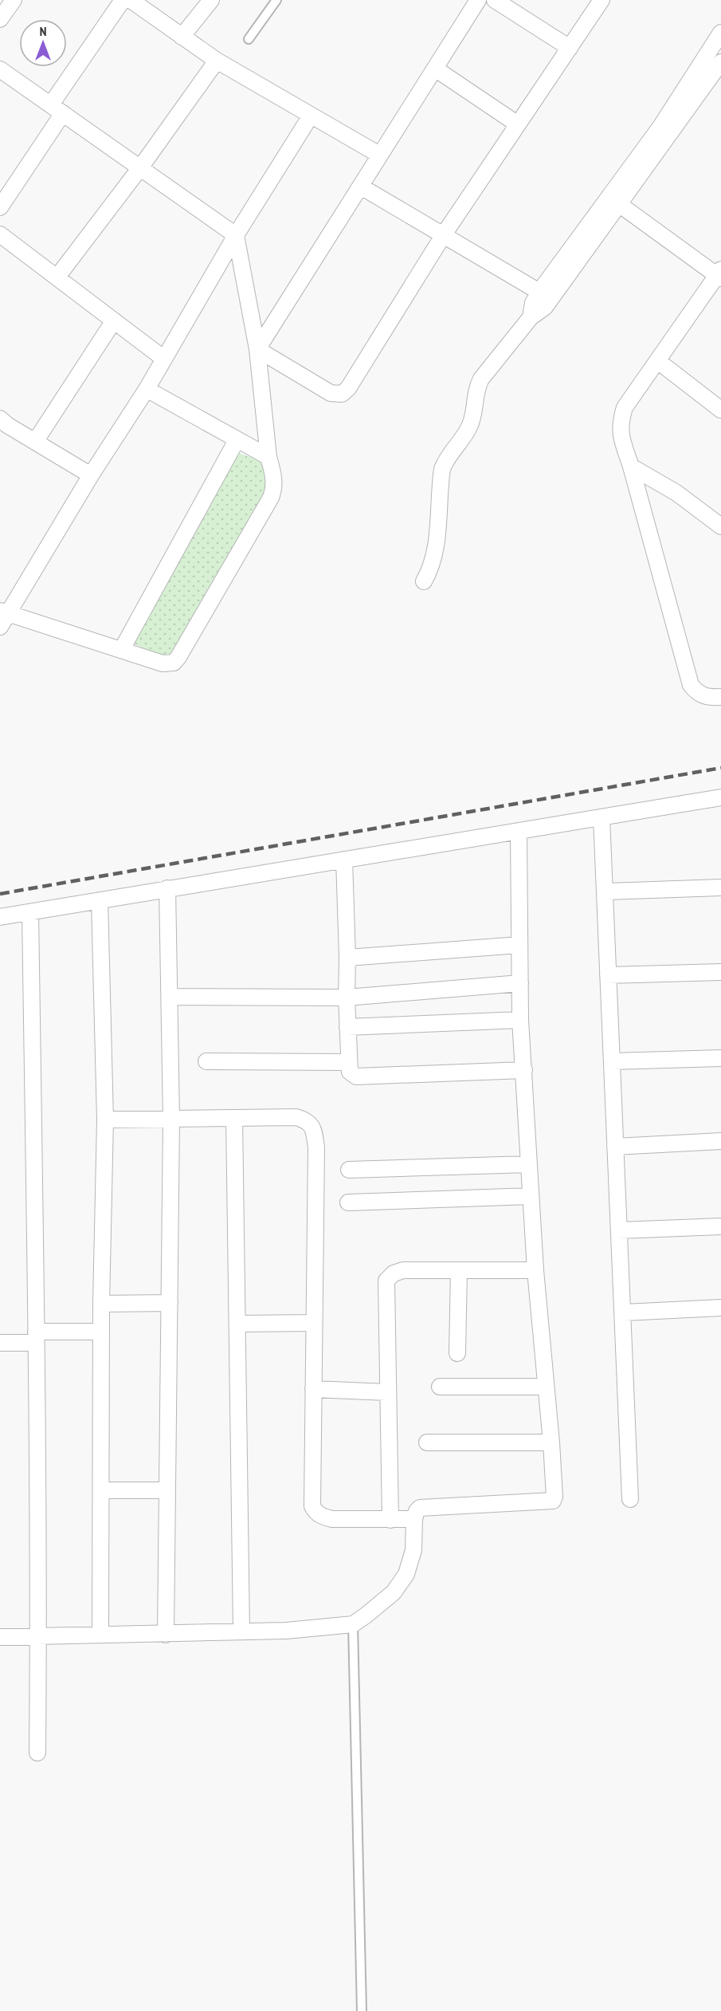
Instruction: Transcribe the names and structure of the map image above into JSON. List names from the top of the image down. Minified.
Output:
{"north":"top"}
